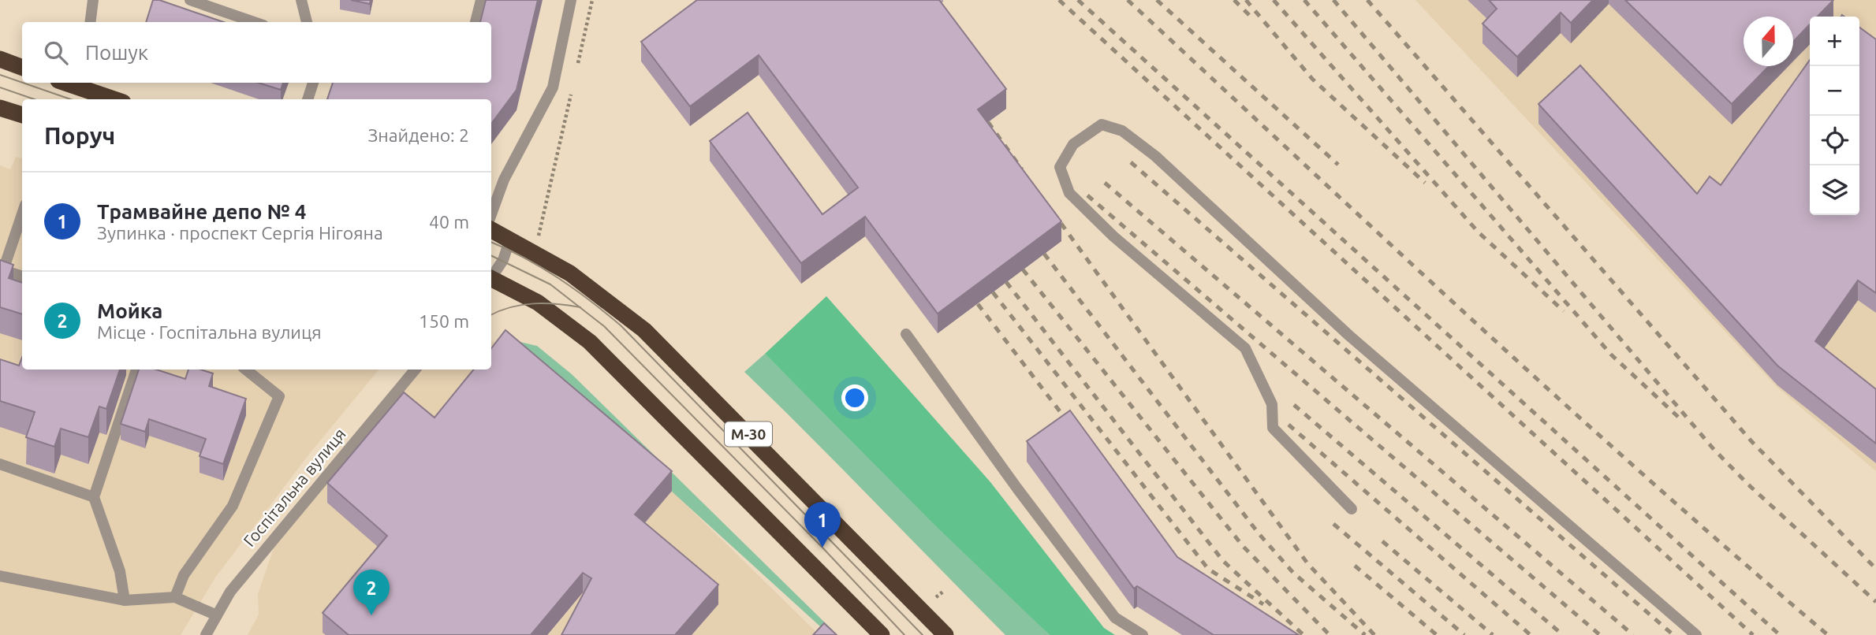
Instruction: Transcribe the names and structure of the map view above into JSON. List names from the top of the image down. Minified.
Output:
{"streets":{"highway":["М-30"],"street":["Госпітальна вулиця"]},"north":"top","page":{"map_buttons":["+","−"],"search":"Пошук","heading":["Поруч","Знайдено: 2"],"list":[{"mark":"1","name":"Трамвайне депо № 4","note":"Зупинка · проспект Сергія Нігояна","value":"40 m"},{"mark":"2","name":"Мойка","note":"Місце · Госпітальна вулиця","value":"150 m"}],"pins":["1","2"]}}
